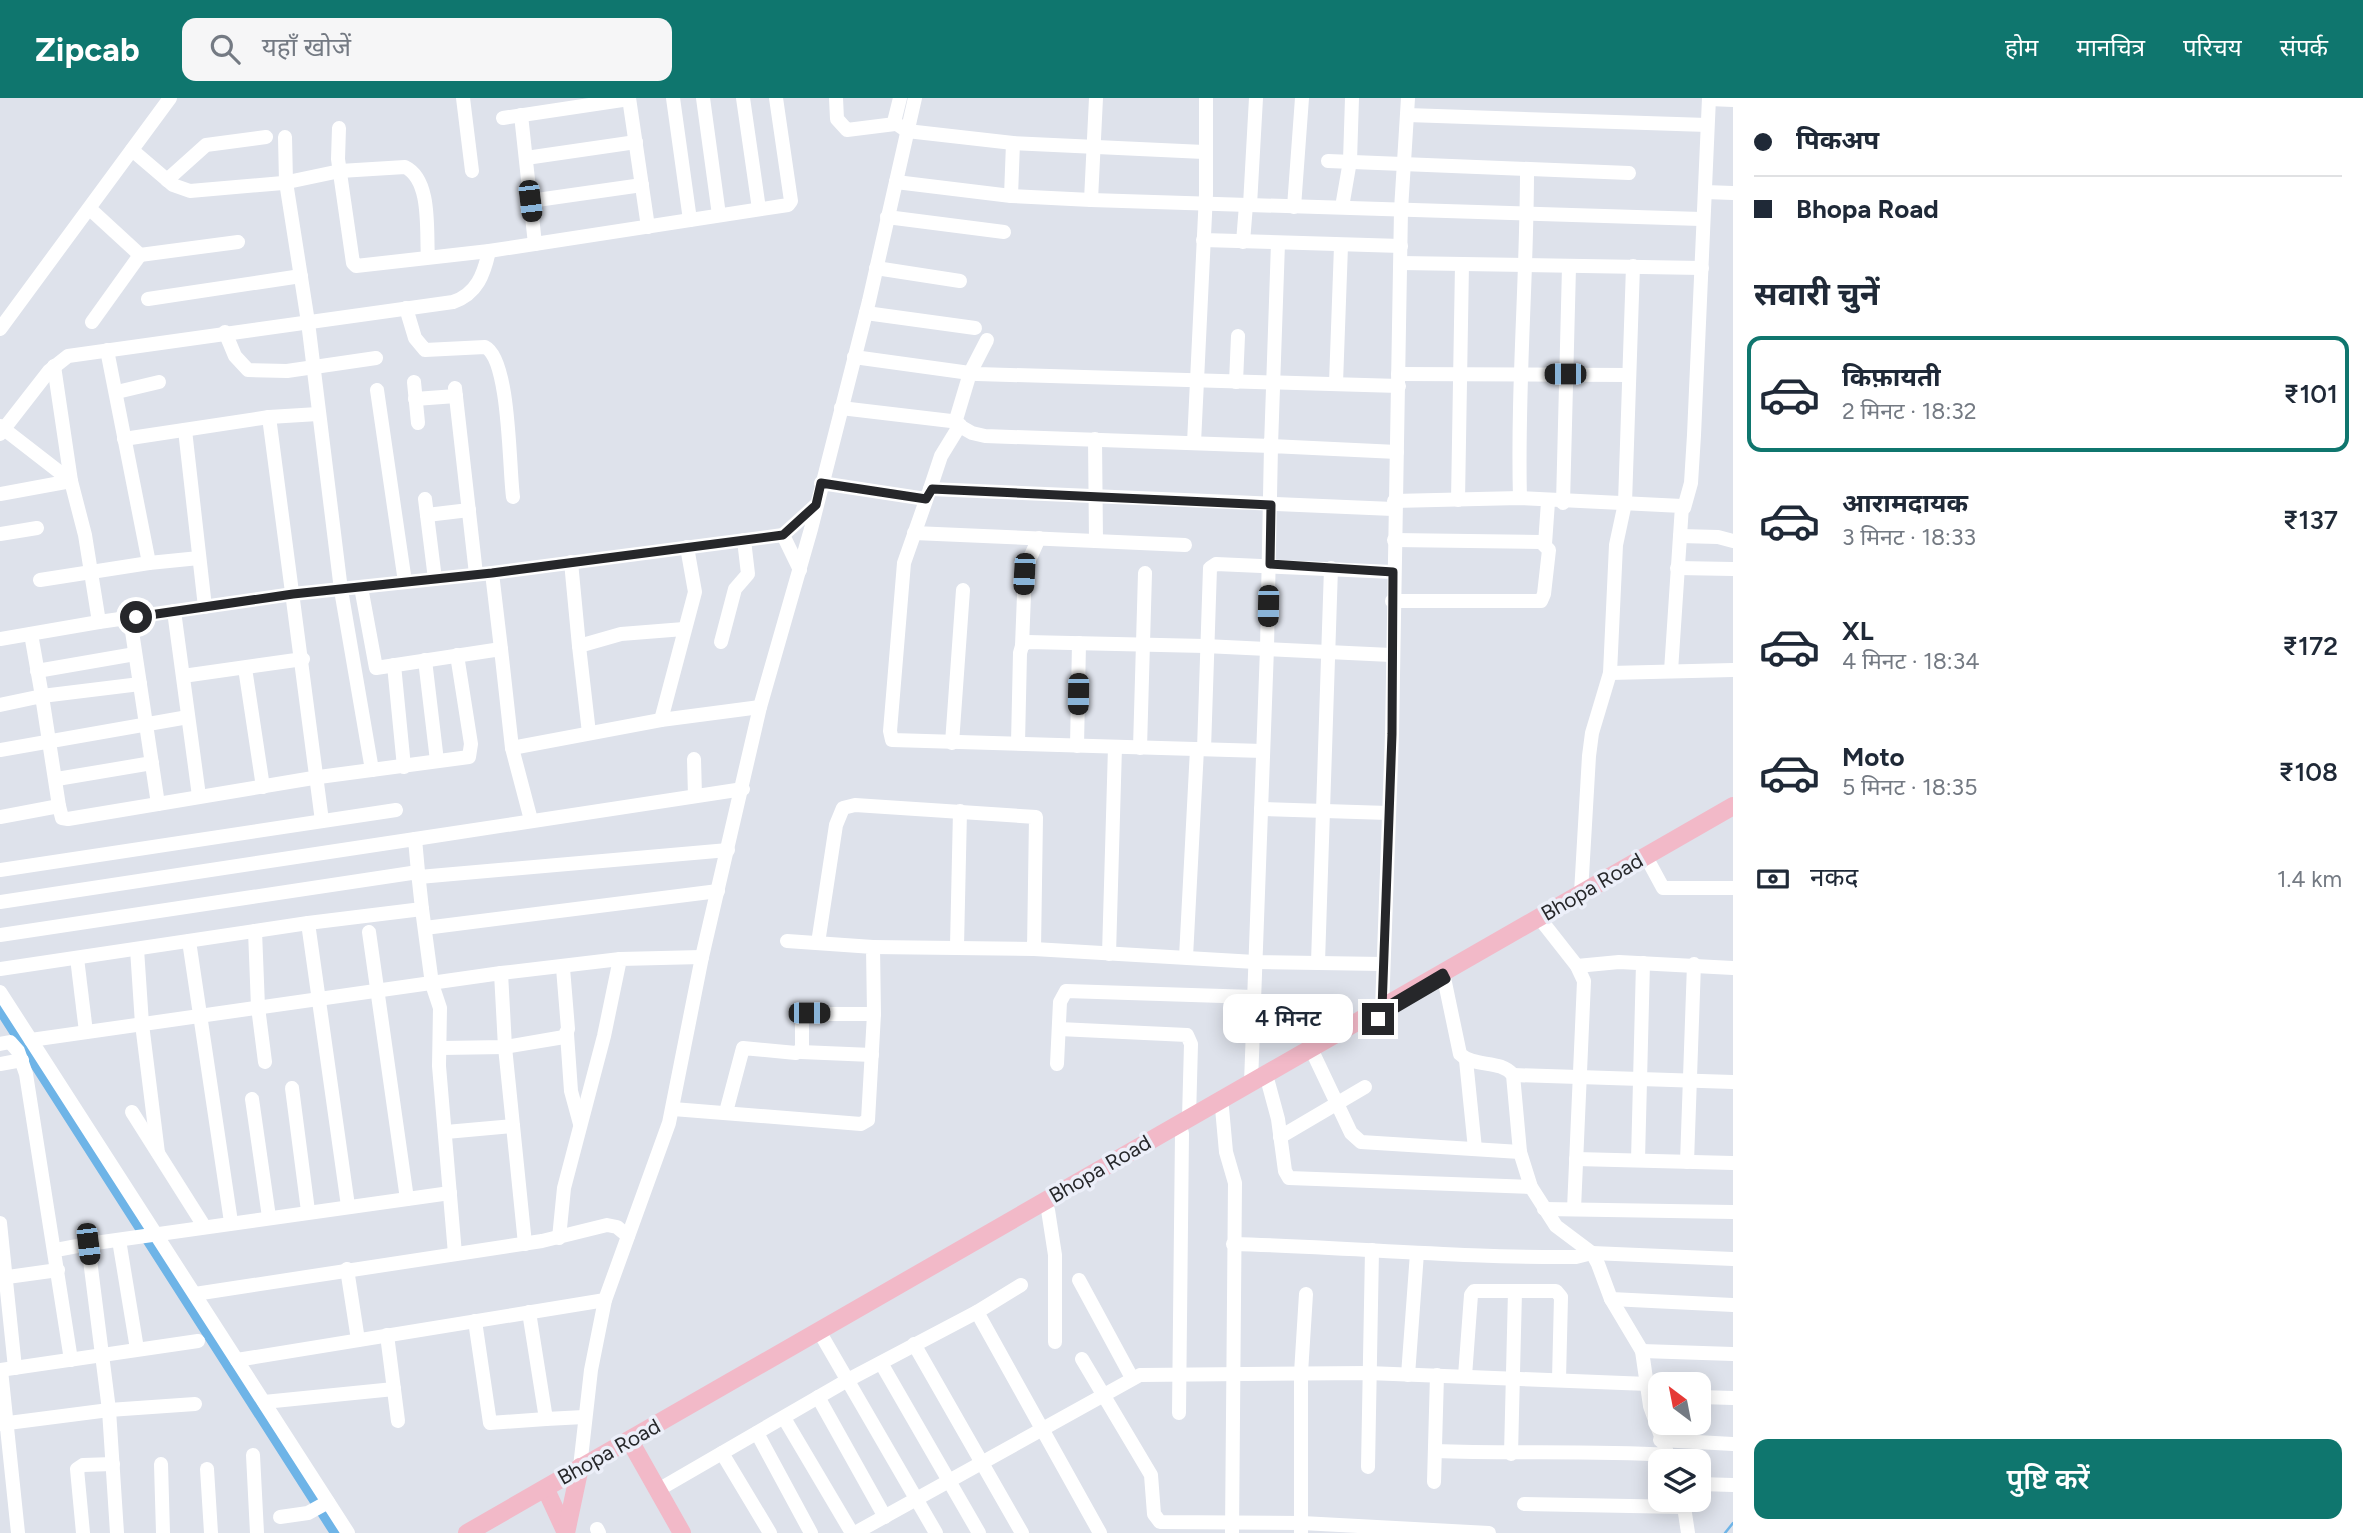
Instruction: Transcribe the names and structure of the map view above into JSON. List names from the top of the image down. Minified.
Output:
{"streets":{"main road":["Bhopa Road"]},"north":"top left","page":{"header":"Zipcab","search":"यहाँ खोजें","nav":["होम","मानचित्र","परिचय","संपर्क"],"banner":["पिकअप","Bhopa Road"],"heading":"सवारी चुनें","list":[{"name":"किफ़ायती","note":"2 मिनट · 18:32","value":"₹101"},{"name":"आरामदायक","note":"3 मिनट · 18:33","value":"₹137"},{"name":"XL","note":"4 मिनट · 18:34","value":"₹172"},{"name":"Moto","note":"5 मिनट · 18:35","value":"₹108"}],"pay":["नकद","1.4 km"],"bubble":"4 मिनट","buttons":"पुष्टि करें"}}
